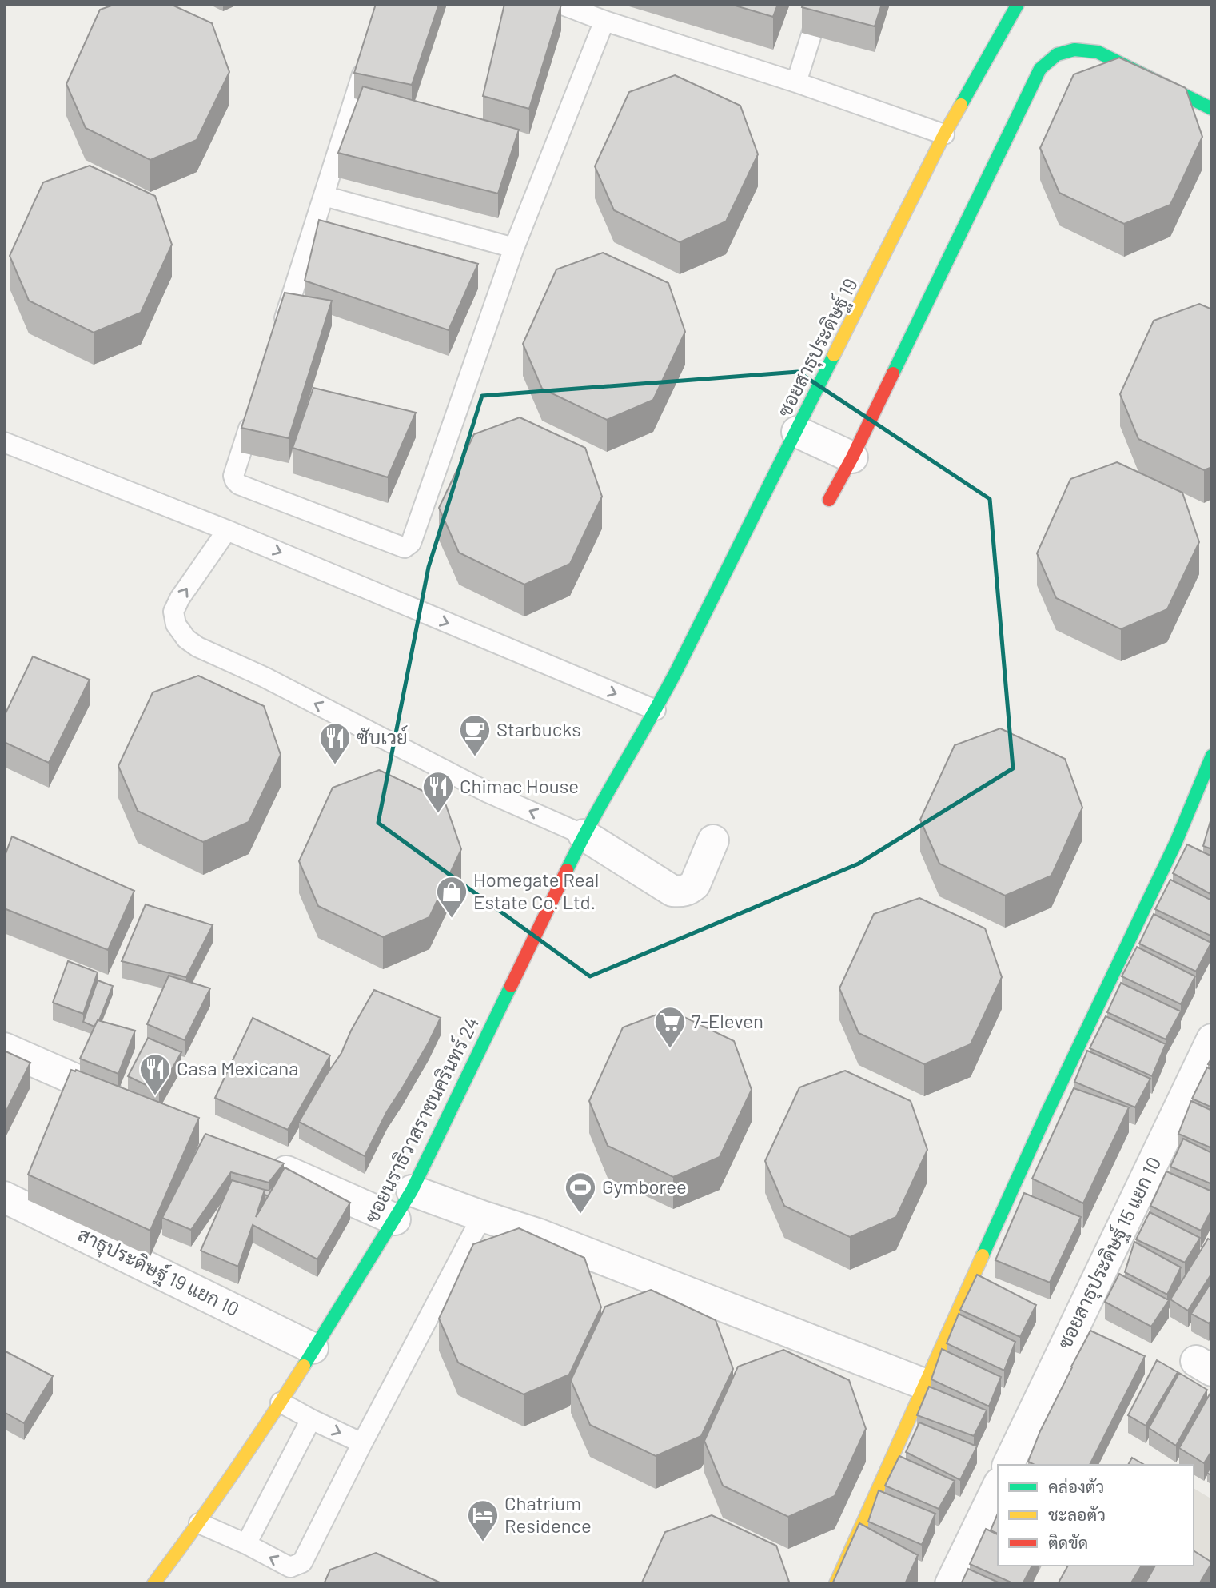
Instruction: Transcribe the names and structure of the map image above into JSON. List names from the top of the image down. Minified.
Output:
{"streets":{"street":["ซอยสาธุประดิษฐ์ 19","ซอยนราธิวาสราชนครินทร์ 24","ซอยสาธุประดิษฐ์ 15 แยก 10","สาธุประดิษฐ์ 19 แยก 10"]},"crossings":[["ซอยสาธุประดิษฐ์ 19","ซอยนราธิวาสราชนครินทร์ 24"],["ซอยนราธิวาสราชนครินทร์ 24","สาธุประดิษฐ์ 19 แยก 10"]],"places":{"cafe":["Starbucks"],"restaurant":["ซับเวย์","Chimac House","Casa Mexicana"],"shop":["Homegate Real Estate Co. Ltd."],"supermarket":["7-Eleven"],"sports":["Gymboree"],"hotel":["Chatrium Residence"]},"legend":["คล่องตัว","ชะลอตัว","ติดขัด"]}
